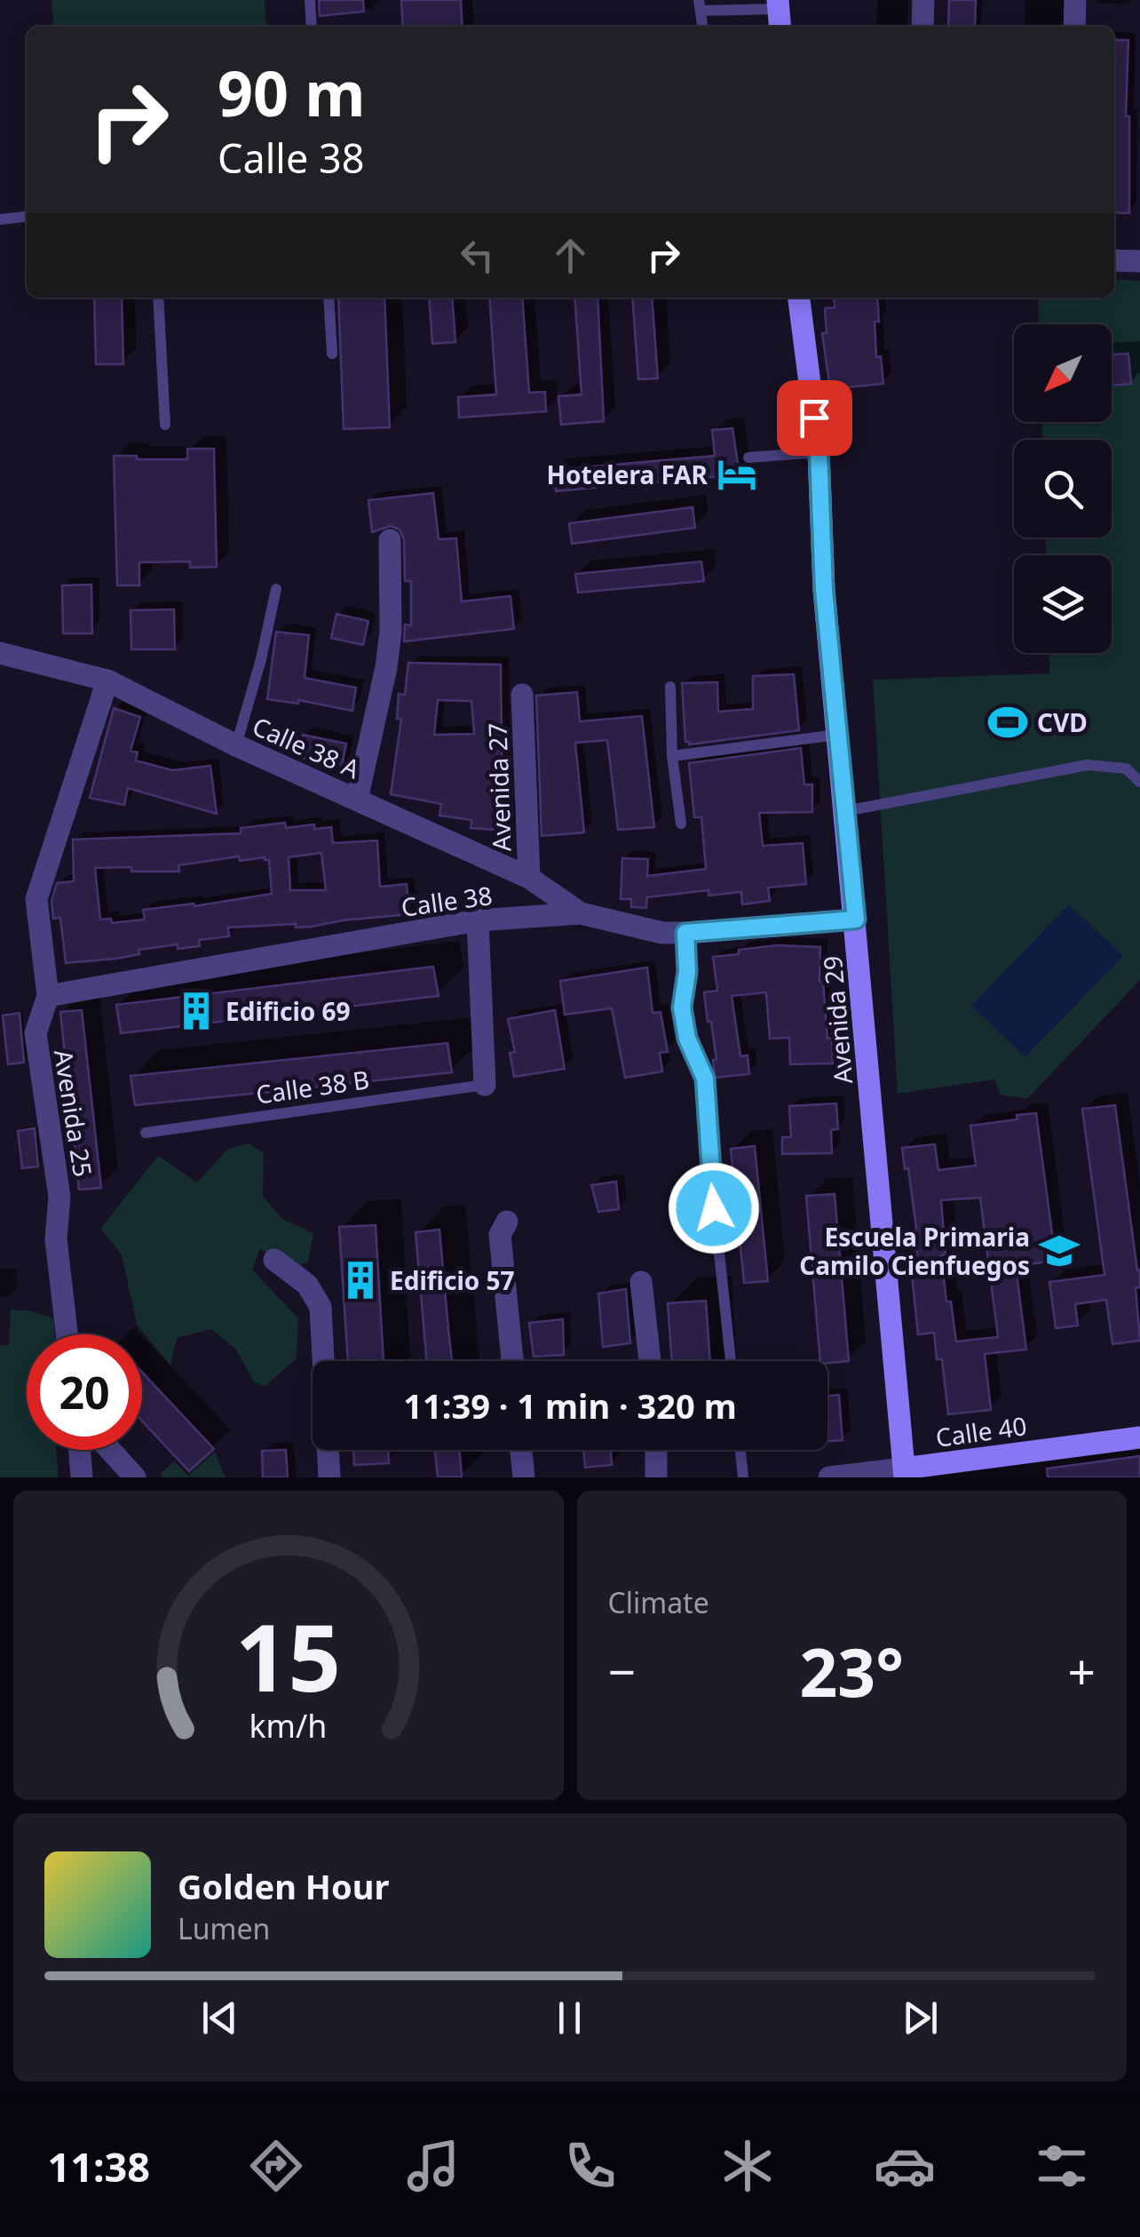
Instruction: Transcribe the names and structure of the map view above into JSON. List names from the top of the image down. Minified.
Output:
{"streets":{"main road":["Avenida 29","Calle 40"],"street":["Calle 38 A","Avenida 27","Calle 38","Avenida 25"],"lane":["Calle 38 B"]},"crossings":[["Calle 38 A","Avenida 27"],["Calle 38 A","Calle 38"],["Calle 38 A","Avenida 25"],["Calle 38","Avenida 29"],["Calle 38","Avenida 25"],["Avenida 29","Calle 40"]],"places":{"hotel":["Hotelera FAR"],"sports":["CVD"],"building":["Edificio 69","Edificio 57"],"school or university":["Escuela Primaria Camilo Cienfuegos"]},"north":"bottom left","page":{"turn":["90 m","Calle 38"],"limit":"20","trip":"11:39 · 1 min · 320 m","tile":"Climate","heat":["−","23°","+"],"song":["Golden Hour","Lumen"],"tabs":"11:38","gauge":["15","km/h"]}}
